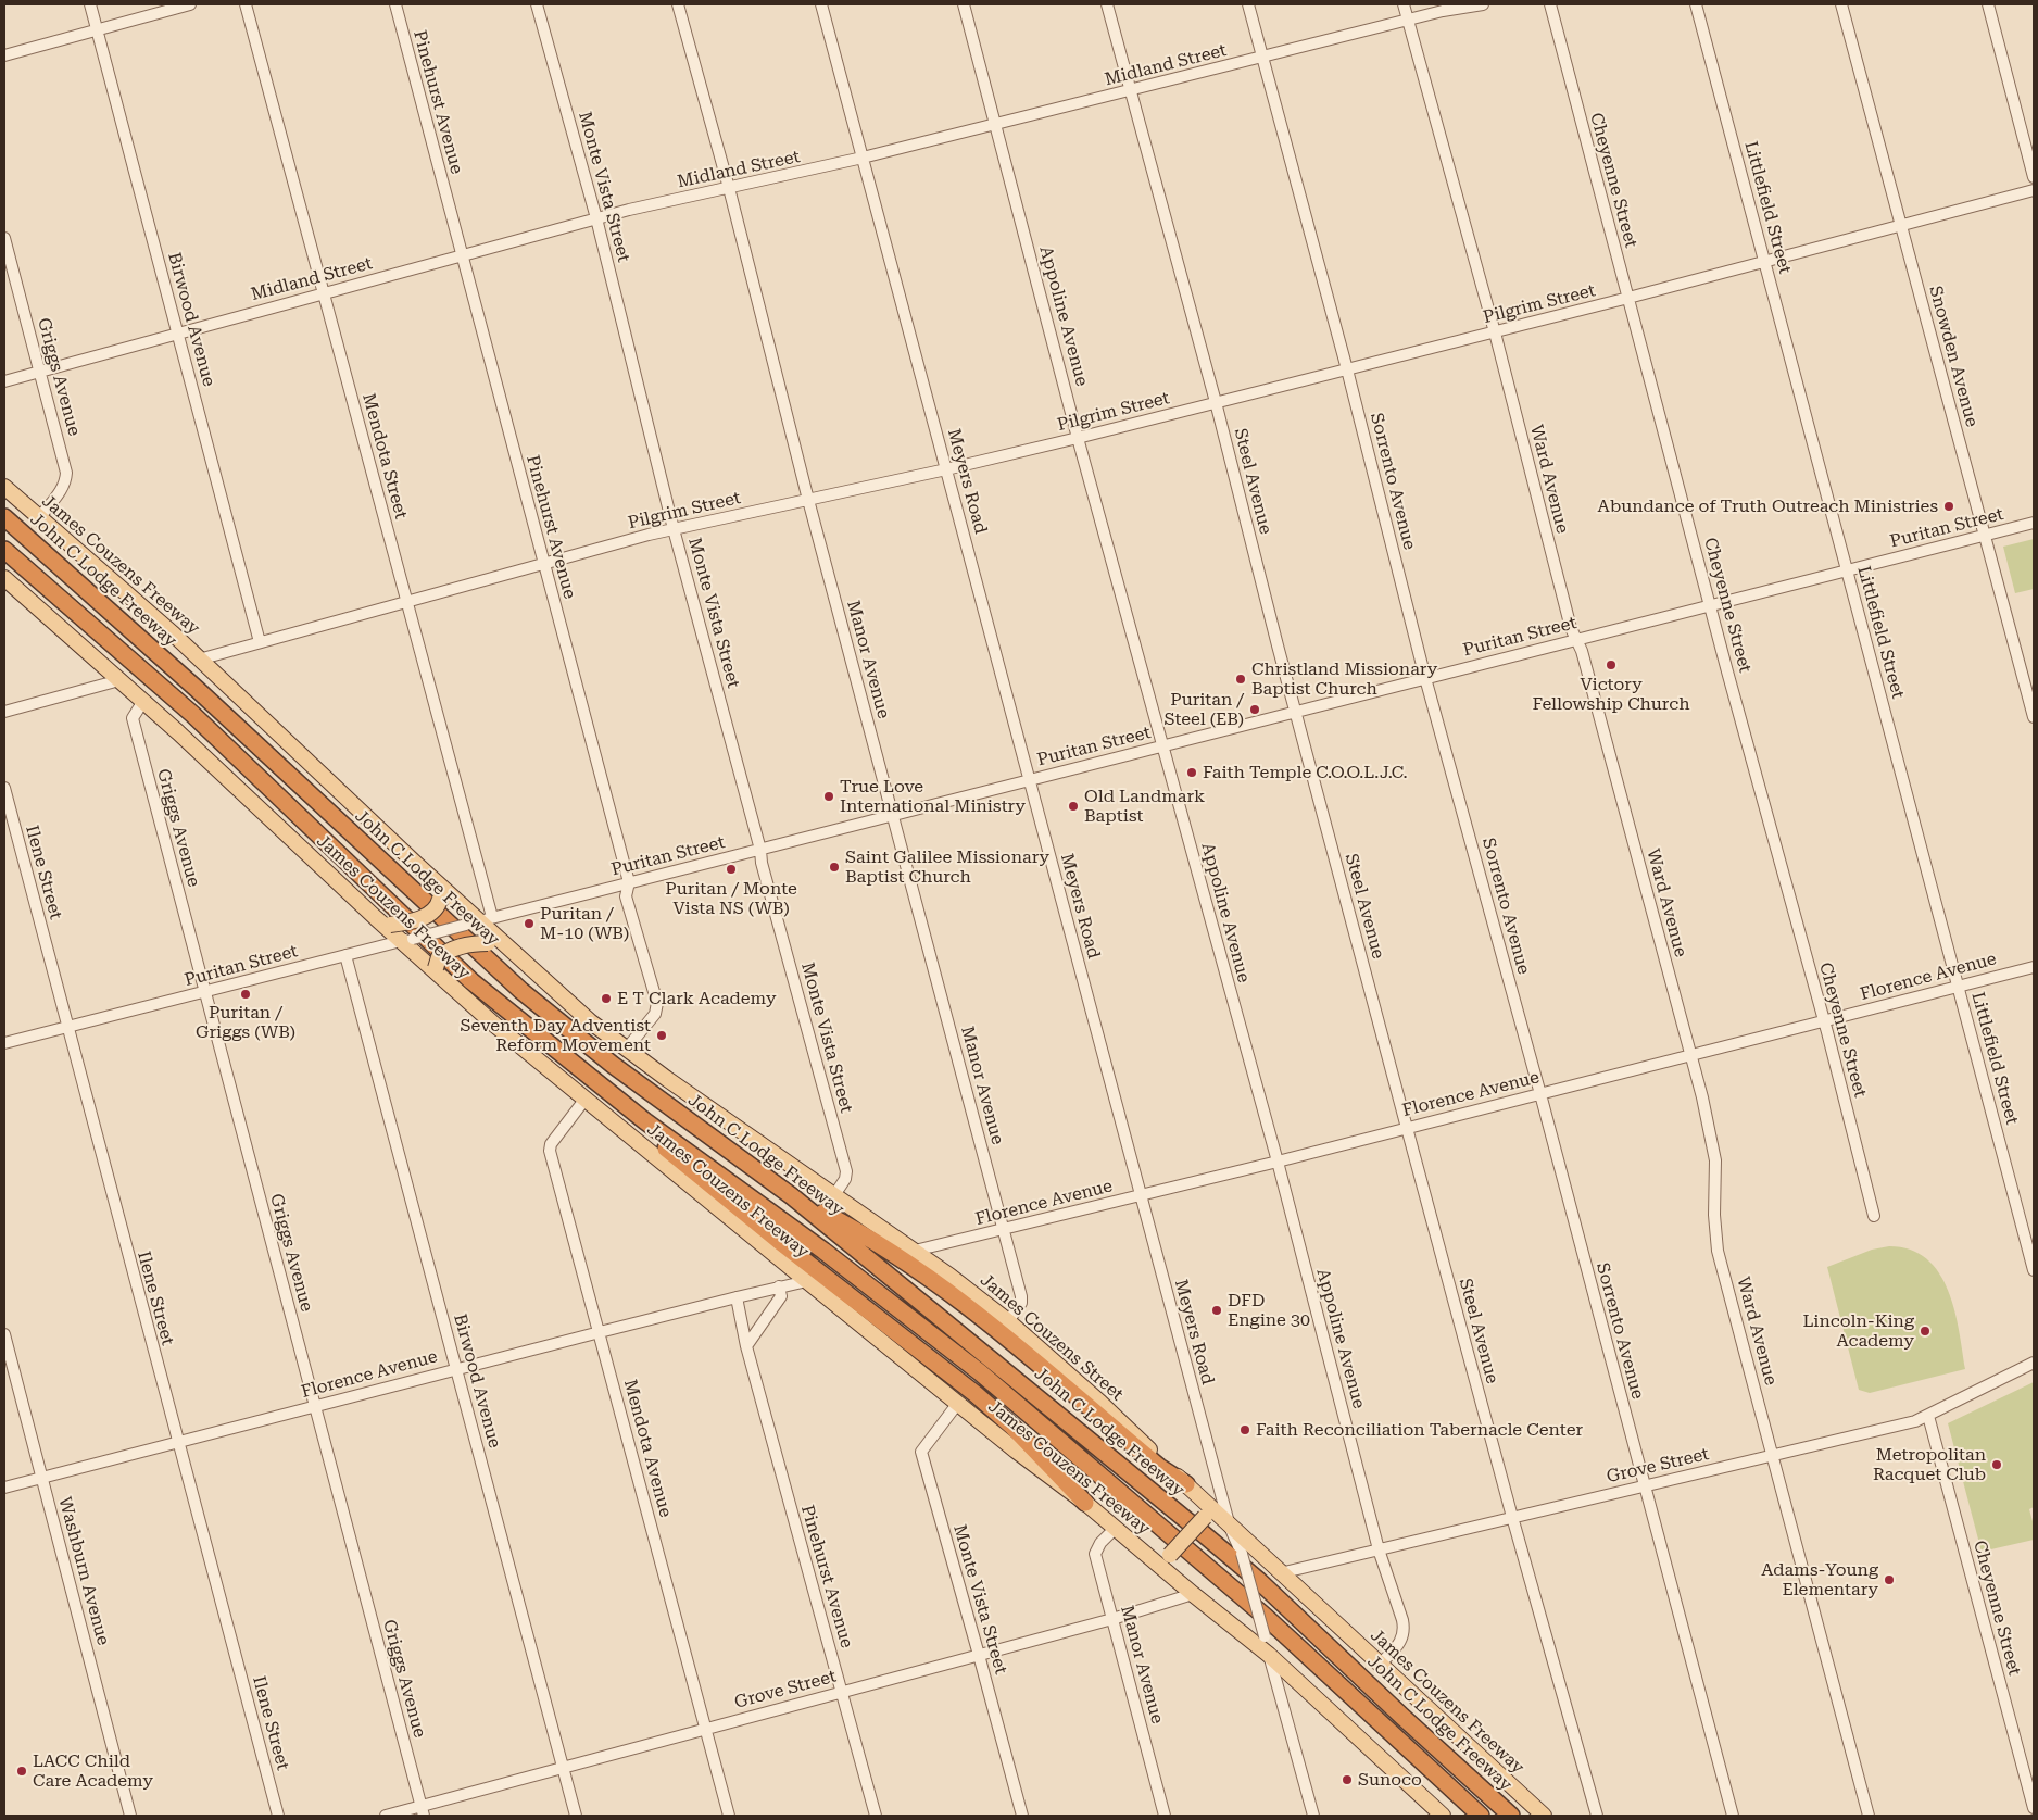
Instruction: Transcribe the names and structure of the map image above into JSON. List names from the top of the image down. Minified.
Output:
{"streets":{"highway":["John C Lodge Freeway"],"main road":["James Couzens Freeway","James Couzens Street"],"street":["Midland Street","Pinehurst Avenue","Cheyenne Street","Monte Vista Street","Littlefield Street","Pilgrim Street","Appoline Avenue","Birwood Avenue","Snowden Avenue","Griggs Avenue","Mendota Street","Ward Avenue","Meyers Road","Steel Avenue","Sorrento Avenue","Puritan Street","Manor Avenue","Ilene Street","Florence Avenue","Mendota Avenue","Grove Street","Washburn Avenue"]},"crossings":[["Midland Street","Pinehurst Avenue"],["Midland Street","Monte Vista Street"],["Midland Street","Appoline Avenue"],["Midland Street","Birwood Avenue"],["Midland Street","Griggs Avenue"],["Midland Street","Mendota Street"],["Midland Street","Ward Avenue"],["Midland Street","Meyers Road"],["Midland Street","Steel Avenue"],["Midland Street","Sorrento Avenue"],["Midland Street","Manor Avenue"],["Pinehurst Avenue","Pilgrim Street"],["Pinehurst Avenue","Puritan Street"],["Pinehurst Avenue","James Couzens Freeway"],["Pinehurst Avenue","Florence Avenue"],["Pinehurst Avenue","Grove Street"],["Cheyenne Street","Pilgrim Street"],["Cheyenne Street","Puritan Street"],["Cheyenne Street","Florence Avenue"],["Cheyenne Street","Grove Street"],["Monte Vista Street","Pilgrim Street"],["Monte Vista Street","Puritan Street"],["Monte Vista Street","James Couzens Freeway"],["Monte Vista Street","James Couzens Street"],["Monte Vista Street","Grove Street"],["Littlefield Street","Pilgrim Street"],["Littlefield Street","Puritan Street"],["Littlefield Street","Florence Avenue"],["Pilgrim Street","Appoline Avenue"],["Pilgrim Street","Birwood Avenue"],["Pilgrim Street","Snowden Avenue"],["Pilgrim Street","Mendota Street"],["Pilgrim Street","Ward Avenue"],["Pilgrim Street","Meyers Road"],["Pilgrim Street","Steel Avenue"],["Pilgrim Street","Sorrento Avenue"],["Pilgrim Street","James Couzens Freeway"],["Pilgrim Street","Manor Avenue"],["Appoline Avenue","Puritan Street"],["Appoline Avenue","James Couzens Freeway"],["Appoline Avenue","Florence Avenue"],["Appoline Avenue","Grove Street"],["Birwood Avenue","Puritan Street"],["Birwood Avenue","Florence Avenue"],["Birwood Avenue","Grove Street"],["Snowden Avenue","Puritan Street"],["Griggs Avenue","Puritan Street"],["Griggs Avenue","James Couzens Freeway"],["Griggs Avenue","Florence Avenue"],["Griggs Avenue","Grove Street"],["Mendota Street","Puritan Street"],["Mendota Street","James Couzens Freeway"],["Ward Avenue","Puritan Street"],["Ward Avenue","Florence Avenue"],["Ward Avenue","Grove Street"],["Meyers Road","Puritan Street"],["Meyers Road","James Couzens Freeway"],["Meyers Road","Florence Avenue"],["Meyers Road","James Couzens Street"],["Steel Avenue","Puritan Street"],["Steel Avenue","Florence Avenue"],["Steel Avenue","Grove Street"],["Sorrento Avenue","Puritan Street"],["Sorrento Avenue","Florence Avenue"],["Sorrento Avenue","Grove Street"],["Puritan Street","James Couzens Freeway"],["Puritan Street","Manor Avenue"],["Puritan Street","Ilene Street"],["James Couzens Freeway","Manor Avenue"],["James Couzens Freeway","Florence Avenue"],["James Couzens Freeway","James Couzens Street"],["James Couzens Freeway","Mendota Avenue"],["James Couzens Freeway","Grove Street"],["Manor Avenue","Florence Avenue"],["Manor Avenue","James Couzens Street"],["Manor Avenue","Grove Street"],["Ilene Street","Florence Avenue"],["Florence Avenue","James Couzens Street"],["Florence Avenue","Mendota Avenue"],["Florence Avenue","Washburn Avenue"],["Mendota Avenue","Grove Street"]],"places":["Abundance of Truth Outreach Ministries","Victory Fellowship Church","Christland Missionary Baptist Church","Puritan / Steel (EB)","Faith Temple C.O.O.L.J.C.","True Love International Ministry","Old Landmark Baptist","Saint Galilee Missionary Baptist Church","Puritan / Monte Vista NS (WB)","Puritan / M-10 (WB)","Puritan / Griggs (WB)","E T Clark Academy","Seventh Day Adventist Reform Movement","DFD Engine 30","Lincoln-King Academy","Faith Reconciliation Tabernacle Center","Metropolitan Racquet Club","Adams-Young Elementary","LACC Child Care Academy","Sunoco"]}
